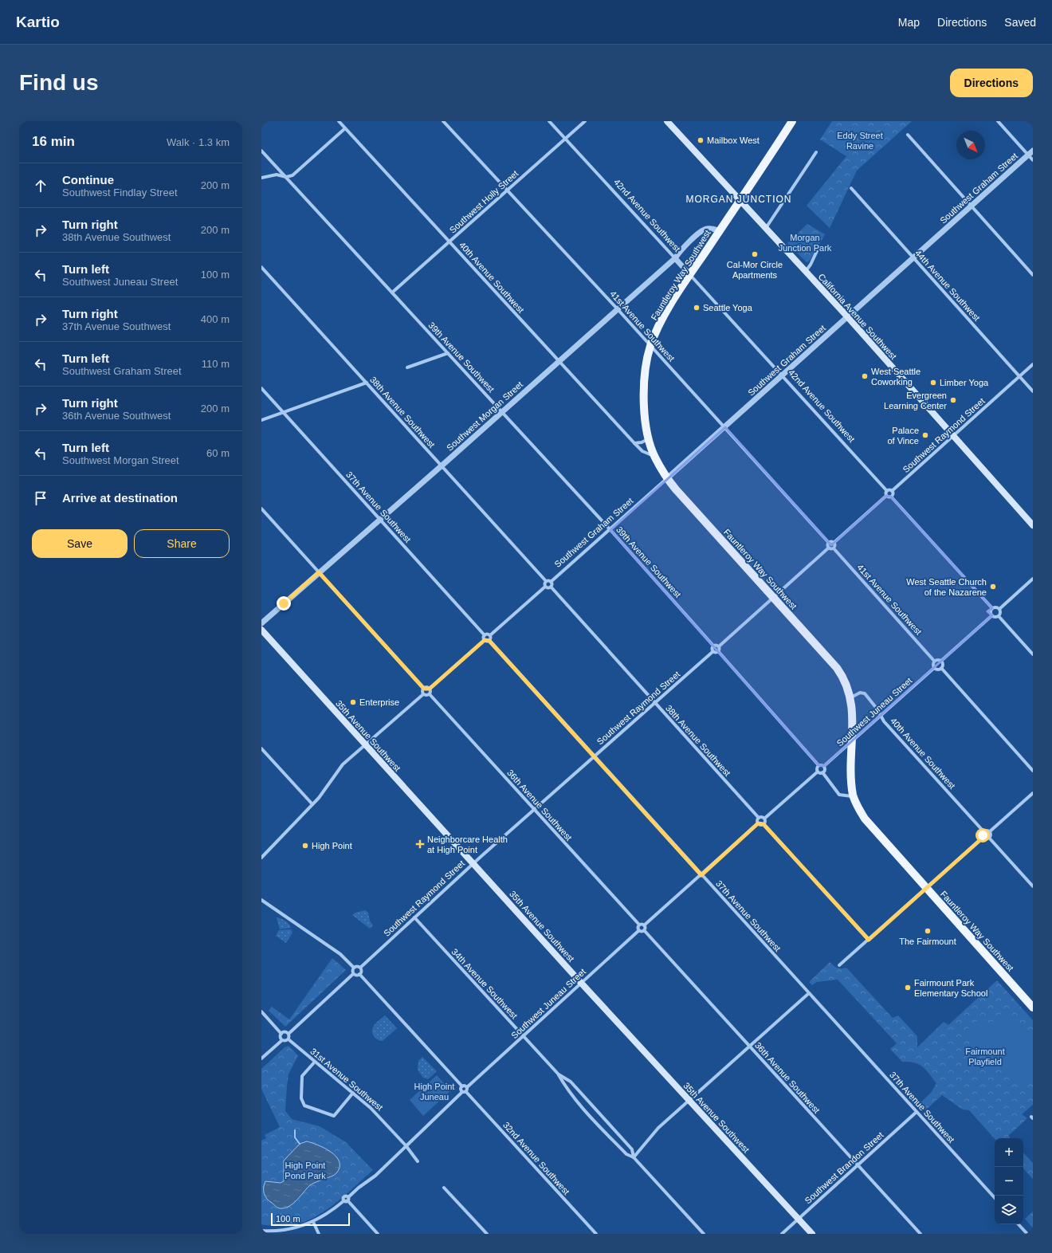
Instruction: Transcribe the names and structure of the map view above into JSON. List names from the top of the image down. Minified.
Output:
{"streets":{"main road":["Fauntleroy Way Southwest","California Avenue Southwest","35th Avenue Southwest"],"street":["Southwest Graham Street","Southwest Holly Street","42nd Avenue Southwest","40th Avenue Southwest","44th Avenue Southwest","41st Avenue Southwest","39th Avenue Southwest","38th Avenue Southwest","Southwest Morgan Street","Southwest Raymond Street","37th Avenue Southwest","Southwest Juneau Street","36th Avenue Southwest","34th Avenue Southwest","31st Avenue Southwest","32nd Avenue Southwest","Southwest Brandon Street"]},"crossings":[["Southwest Graham Street","42nd Avenue Southwest"],["Southwest Graham Street","Fauntleroy Way Southwest"],["Southwest Graham Street","44th Avenue Southwest"],["Southwest Graham Street","California Avenue Southwest"],["Southwest Graham Street","41st Avenue Southwest"],["Southwest Graham Street","39th Avenue Southwest"],["Southwest Holly Street","42nd Avenue Southwest"],["Southwest Holly Street","40th Avenue Southwest"],["Southwest Holly Street","41st Avenue Southwest"],["Southwest Holly Street","39th Avenue Southwest"],["42nd Avenue Southwest","Fauntleroy Way Southwest"],["42nd Avenue Southwest","Southwest Morgan Street"],["42nd Avenue Southwest","Southwest Raymond Street"],["Fauntleroy Way Southwest","40th Avenue Southwest"],["Fauntleroy Way Southwest","California Avenue Southwest"],["Fauntleroy Way Southwest","41st Avenue Southwest"],["Fauntleroy Way Southwest","Southwest Morgan Street"],["Fauntleroy Way Southwest","Southwest Juneau Street"],["40th Avenue Southwest","Southwest Morgan Street"],["40th Avenue Southwest","Southwest Juneau Street"],["44th Avenue Southwest","Southwest Raymond Street"],["California Avenue Southwest","Southwest Raymond Street"],["41st Avenue Southwest","Southwest Morgan Street"],["41st Avenue Southwest","Southwest Juneau Street"],["39th Avenue Southwest","Southwest Morgan Street"],["39th Avenue Southwest","Southwest Raymond Street"],["38th Avenue Southwest","Southwest Morgan Street"],["38th Avenue Southwest","Southwest Raymond Street"],["Southwest Morgan Street","37th Avenue Southwest"],["Southwest Raymond Street","37th Avenue Southwest"],["Southwest Raymond Street","35th Avenue Southwest"],["Southwest Raymond Street","36th Avenue Southwest"],["Southwest Raymond Street","34th Avenue Southwest"],["37th Avenue Southwest","Southwest Brandon Street"],["Southwest Juneau Street","35th Avenue Southwest"],["Southwest Juneau Street","36th Avenue Southwest"],["Southwest Juneau Street","34th Avenue Southwest"],["Southwest Juneau Street","32nd Avenue Southwest"],["35th Avenue Southwest","Southwest Brandon Street"],["36th Avenue Southwest","Southwest Brandon Street"]],"districts":["MORGAN JUNCTION"],"parks":["Eddy Street Ravine","Morgan Junction Park","Fairmount Playfield","High Point Juneau","High Point Pond Park"],"places":{"other":["Mailbox West","Cal-Mor Circle Apartments","Seattle Yoga","West Seattle Coworking","Limber Yoga","Evergreen Learning Center","Palace of Vince","West Seattle Church of the Nazarene","Enterprise","High Point","The Fairmount","Fairmount Park Elementary School"],"health":["Neighborcare Health at High Point"]},"scale_bar":"100 m","north":"bottom right","page":{"header":"Kartio","nav":["Map","Directions","Saved"],"buttons":["Directions",["Save","Share"]],"title":"Find us","heading":["16 min","Walk · 1.3 km"],"list":[["Continue","Southwest Findlay Street","200 m"],["Turn right","38th Avenue Southwest","200 m"],["Turn left","Southwest Juneau Street","100 m"],["Turn right","37th Avenue Southwest","400 m"],["Turn left","Southwest Graham Street","110 m"],["Turn right","36th Avenue Southwest","200 m"],["Turn left","Southwest Morgan Street","60 m"],"Arrive at destination"],"map_buttons":["+","−"],"scale":"100 m"}}
